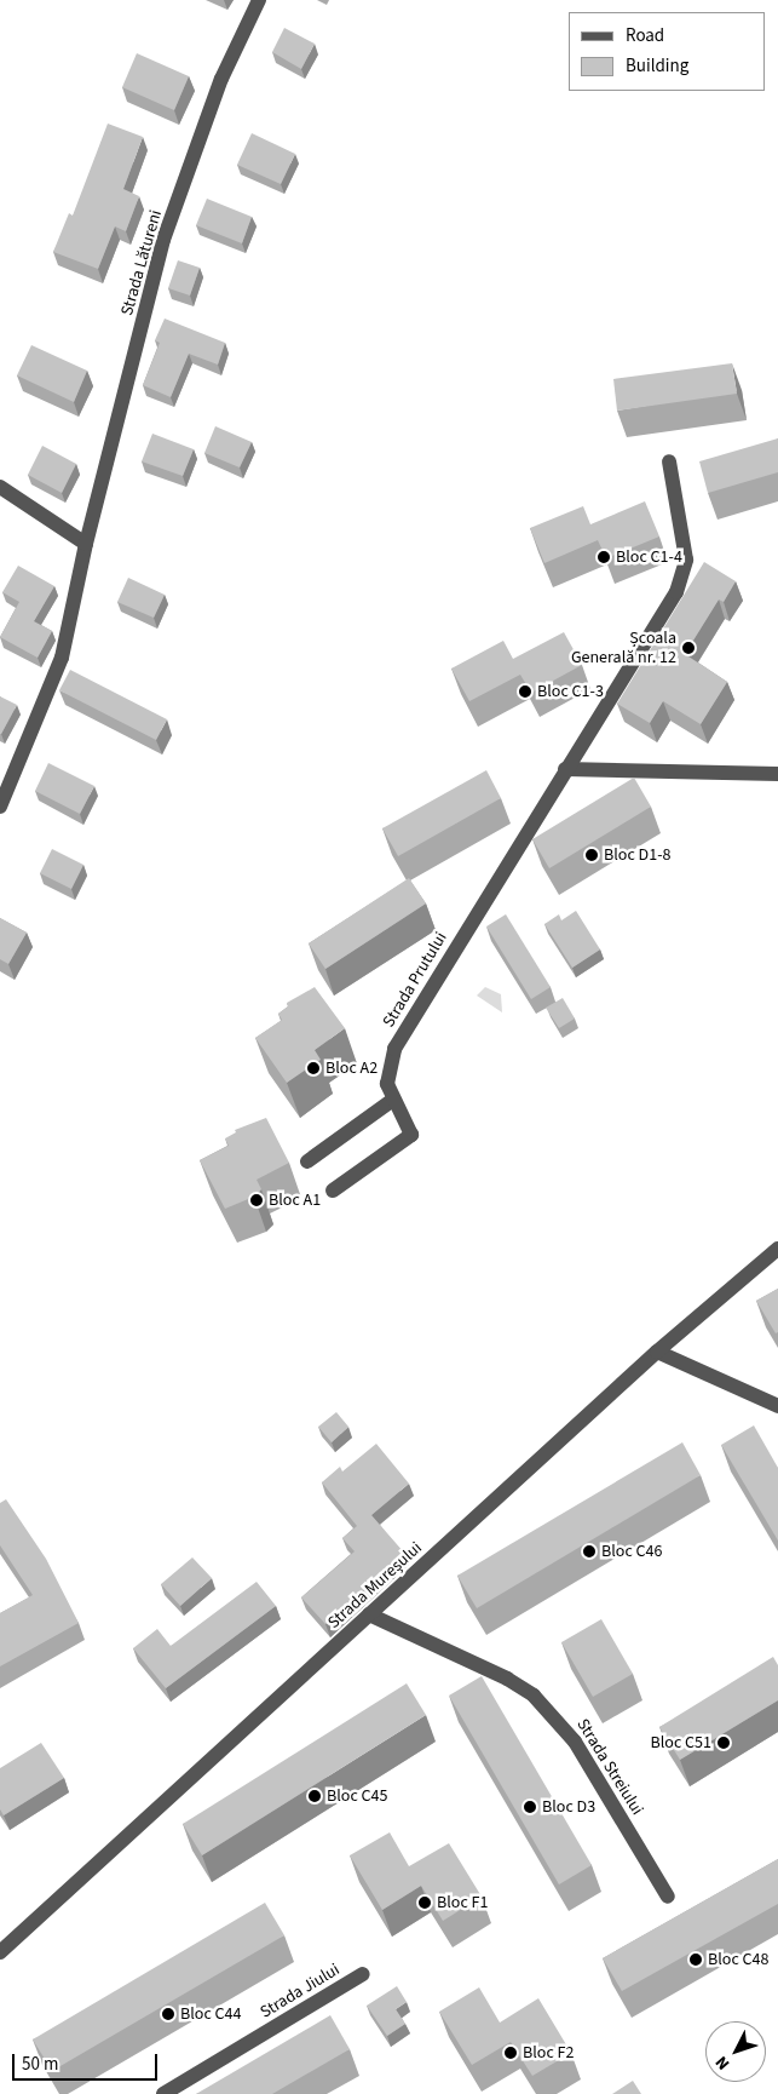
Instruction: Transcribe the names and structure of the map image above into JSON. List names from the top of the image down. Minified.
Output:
{"streets":{"street":["Strada Lătureni","Strada Prutului","Strada Mureșului","Strada Streiului","Strada Jiului"]},"crossings":[["Strada Mureșului","Strada Streiului"]],"places":["Bloc C1-4","Școala Generală nr. 12","Bloc C1-3","Bloc D1-8","Bloc A2","Bloc A1","Bloc C46","Bloc C51","Bloc C45","Bloc D3","Bloc F1","Bloc C48","Bloc C44","Bloc F2"],"legend":["Road","Building"],"scale_bar":"50 m","north":"bottom left"}
